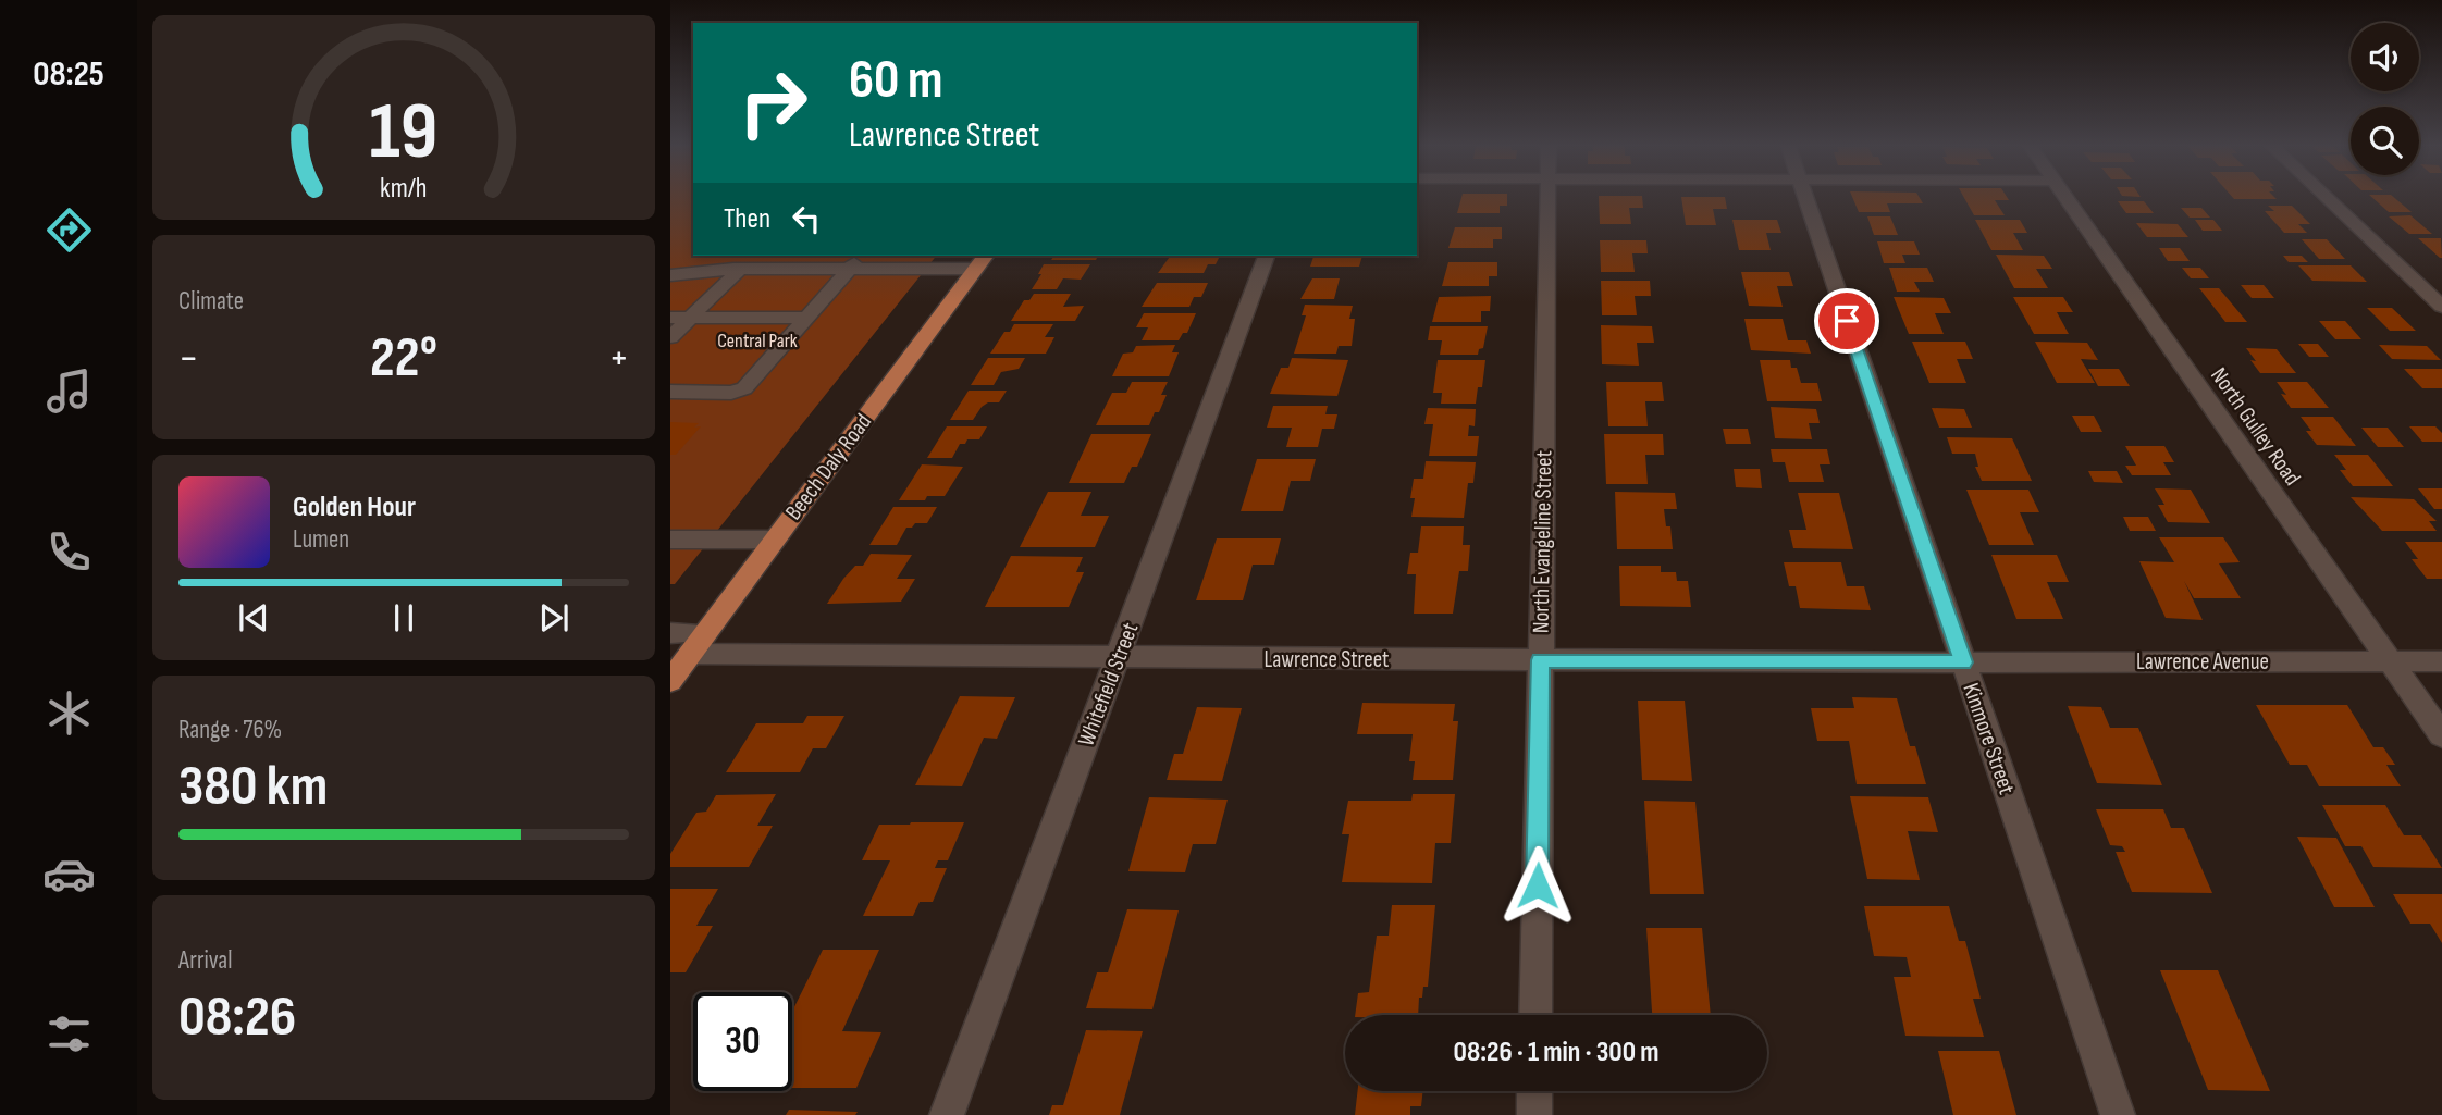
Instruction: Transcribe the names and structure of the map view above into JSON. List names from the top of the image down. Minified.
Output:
{"streets":{"main road":["Beech Daly Road"],"street":["North Gulley Road","North Evangeline Street","Lawrence Street","Lawrence Avenue","Whitefield Street","Kinmore Street"]},"crossings":[["North Gulley Road","Lawrence Avenue"],["Beech Daly Road","Lawrence Street"],["North Evangeline Street","Lawrence Street"],["Lawrence Street","Lawrence Avenue"],["Lawrence Street","Whitefield Street"],["Lawrence Street","Kinmore Street"],["Lawrence Avenue","Kinmore Street"]],"parks":["Central Park"],"page":{"tabs":"08:25","turn":["60 m","Lawrence Street"],"then":"Then","tile":["Climate",["Range · 76%","380 km"],["Arrival","08:26"]],"heat":["−","22°","+"],"song":["Golden Hour","Lumen"],"limit":"30","trip":"08:26 · 1 min · 300 m","gauge":["19","km/h"]}}
